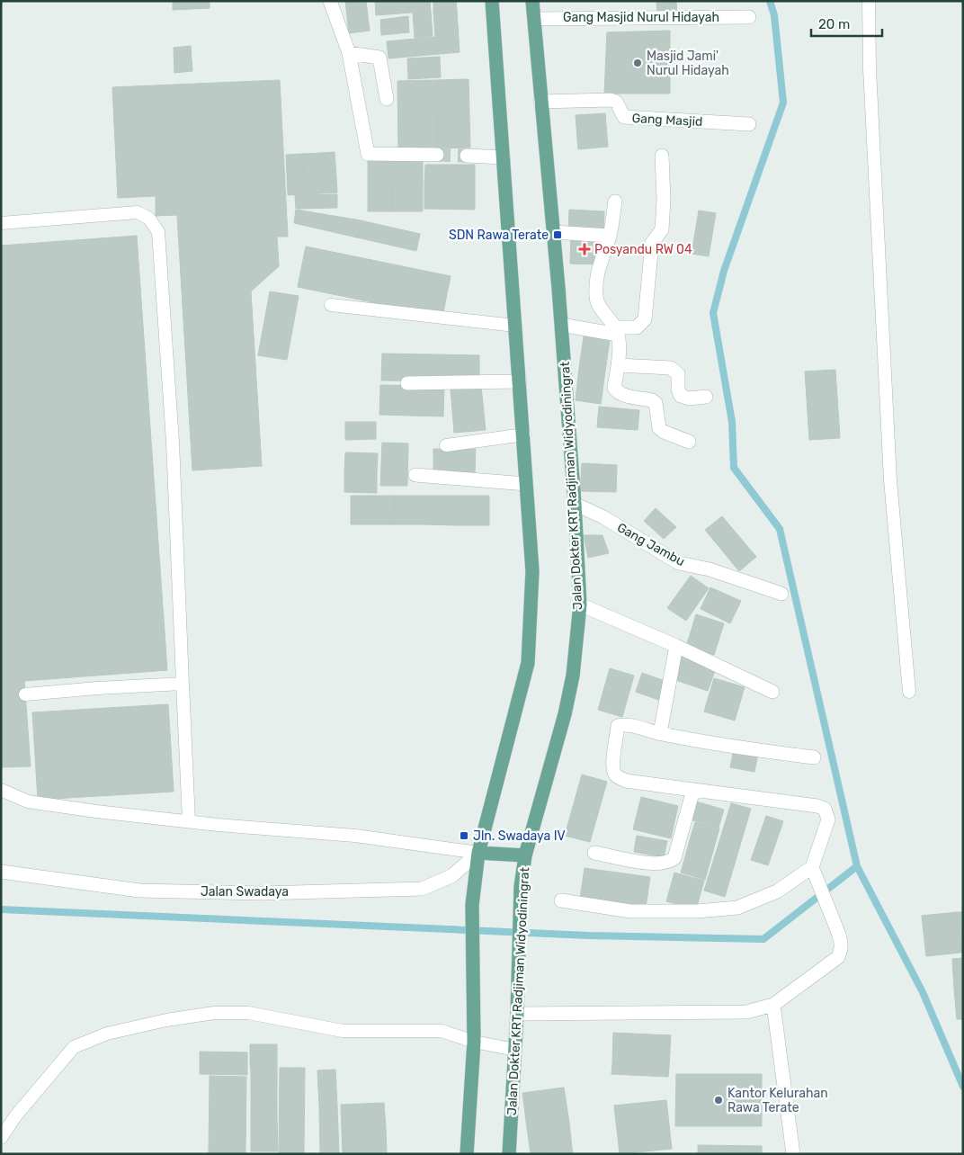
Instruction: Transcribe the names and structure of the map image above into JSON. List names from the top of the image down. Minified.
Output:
{"streets":{"main road":["Jalan Dokter KRT Radjiman Widyodiningrat"],"street":["Gang Masjid Nurul Hidayah","Gang Masjid","Gang Jambu","Jalan Swadaya"]},"crossings":[["Gang Masjid Nurul Hidayah","Jalan Dokter KRT Radjiman Widyodiningrat"],["Gang Masjid","Jalan Dokter KRT Radjiman Widyodiningrat"],["Jalan Dokter KRT Radjiman Widyodiningrat","Gang Jambu"]],"places":{"other":["Masjid Jami' Nurul Hidayah","Kantor Kelurahan Rawa Terate"],"transit":["SDN Rawa Terate","Jln. Swadaya IV"],"health":["Posyandu RW 04"]},"scale_bar":"20 m"}
